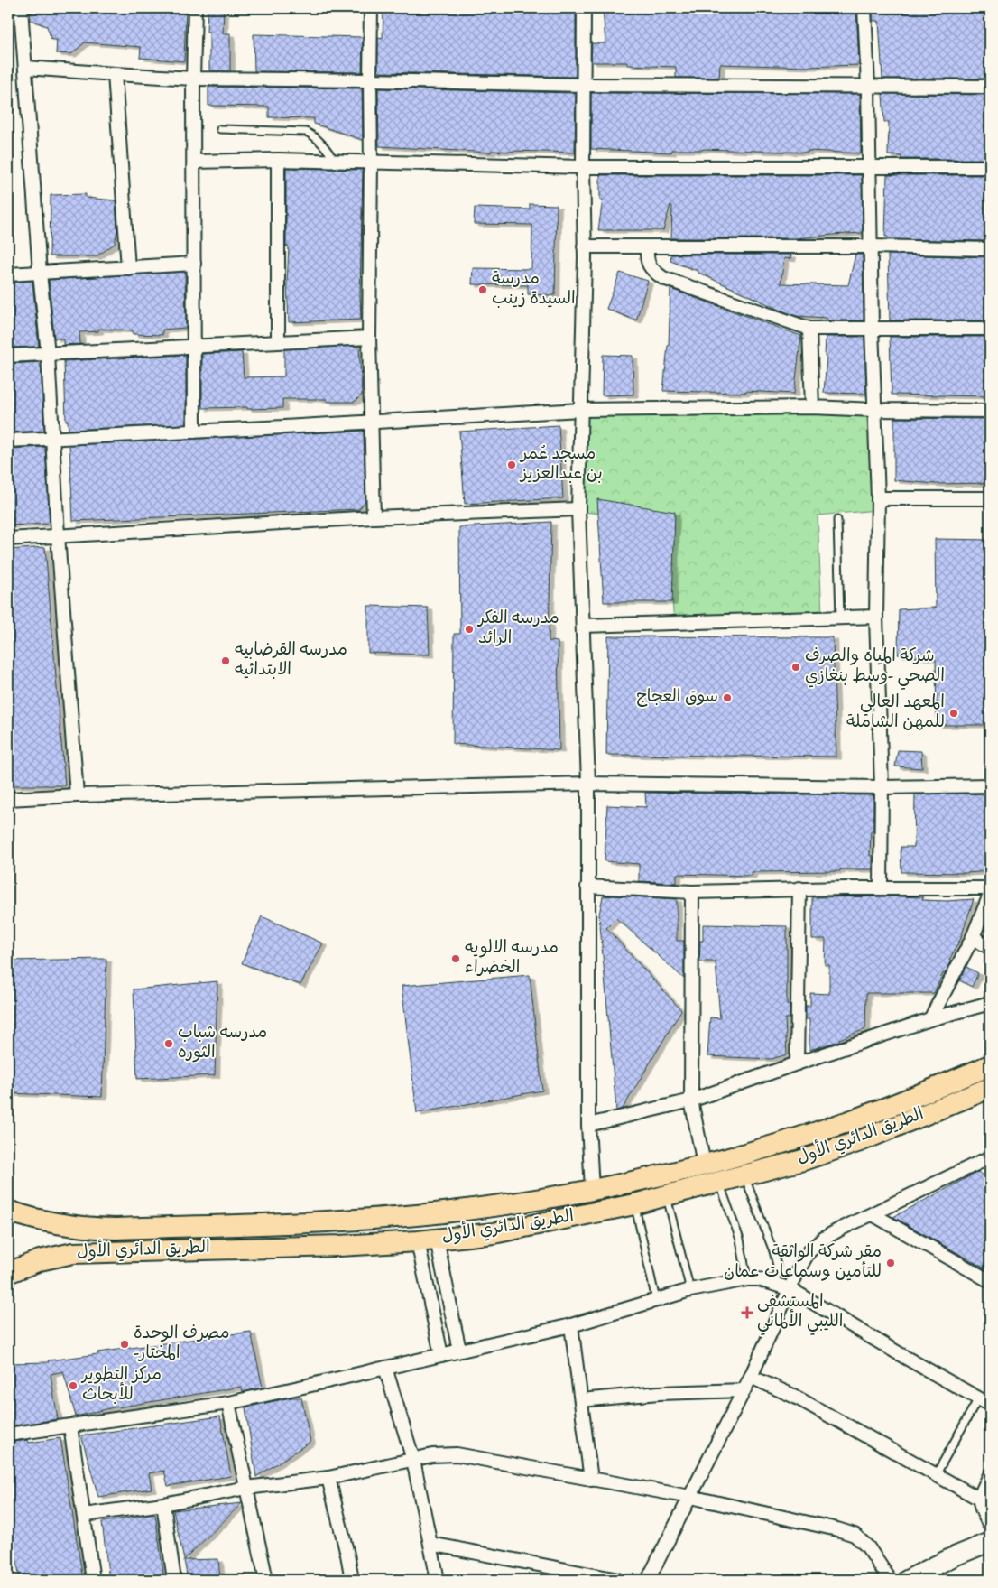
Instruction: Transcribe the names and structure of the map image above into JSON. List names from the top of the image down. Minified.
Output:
{"streets":{"main road":["الطريق الدائري الأول"]},"places":{"other":["مدرسة السيدة زينب","مسجد عُمر بن عبدالعزيز","مدرسه الفكر الرائد","مدرسه القرضابيه الابتدائيه","شركة المياه والصرف الصحي -وسط بنغازي","سوق العجاج","المعهد العالي للمهن الشاملة","مدرسه الالويه الخضراء","مدرسه شباب الثوره","مقر شركة الواثقة للتأمين وسماعات عمان","مصرف الوحدة -المختار","مركز التطوير للأبحاث"],"health":["المستشفى الليبي الألماني"]}}
